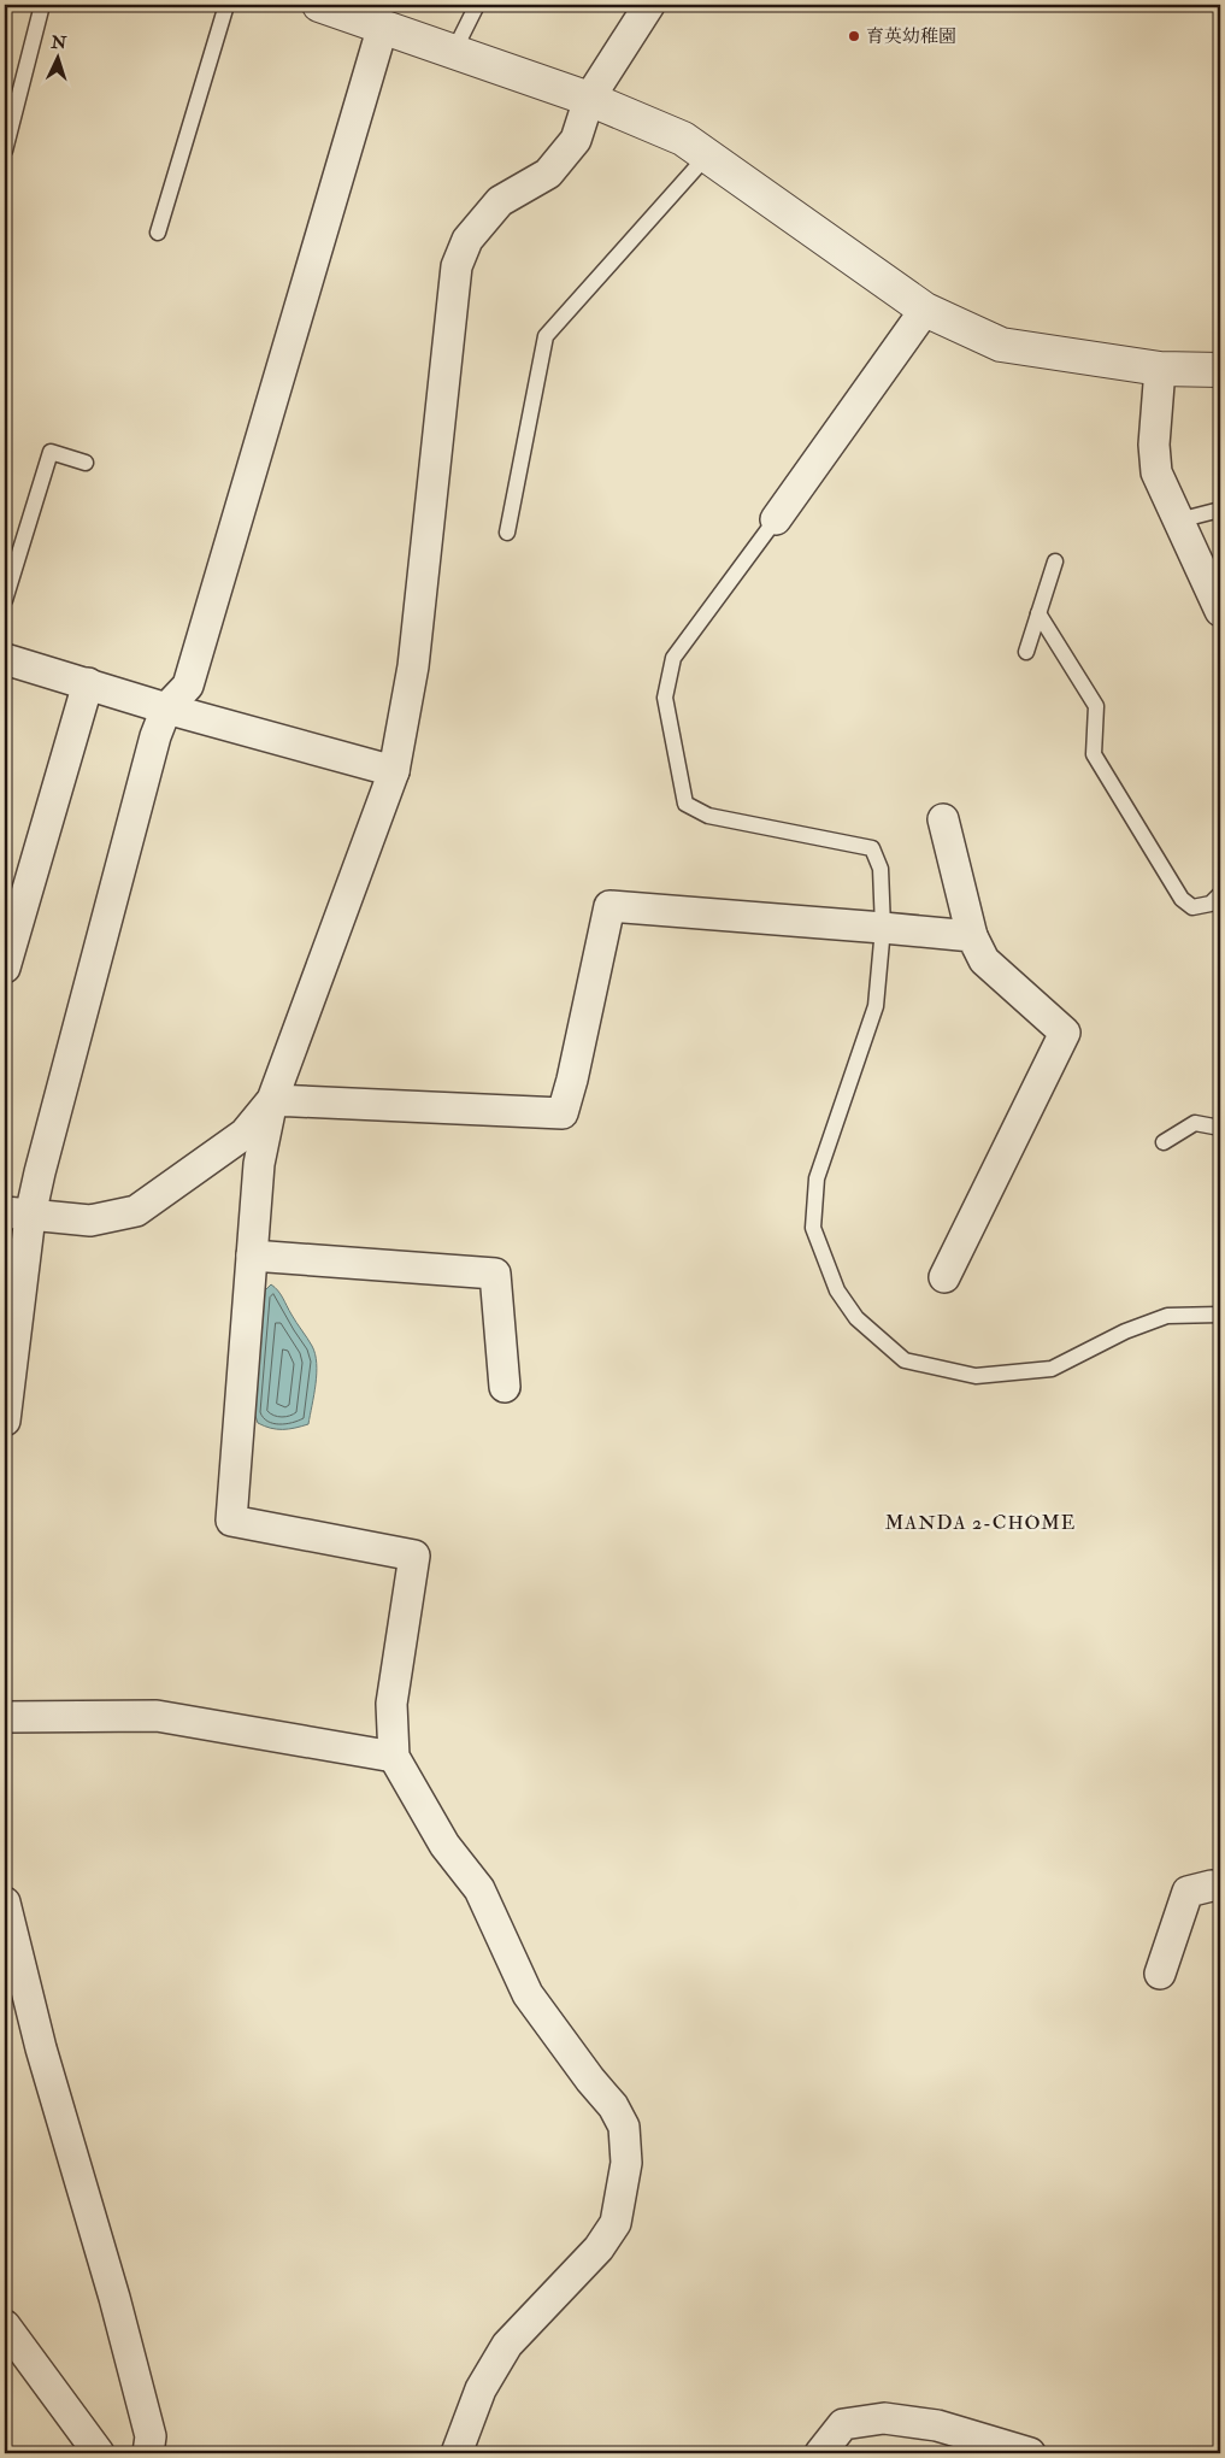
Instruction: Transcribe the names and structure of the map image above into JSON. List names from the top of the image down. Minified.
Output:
{"districts":["MANDA 2-CHOME"],"places":["育英幼稚園"],"north":"top"}
